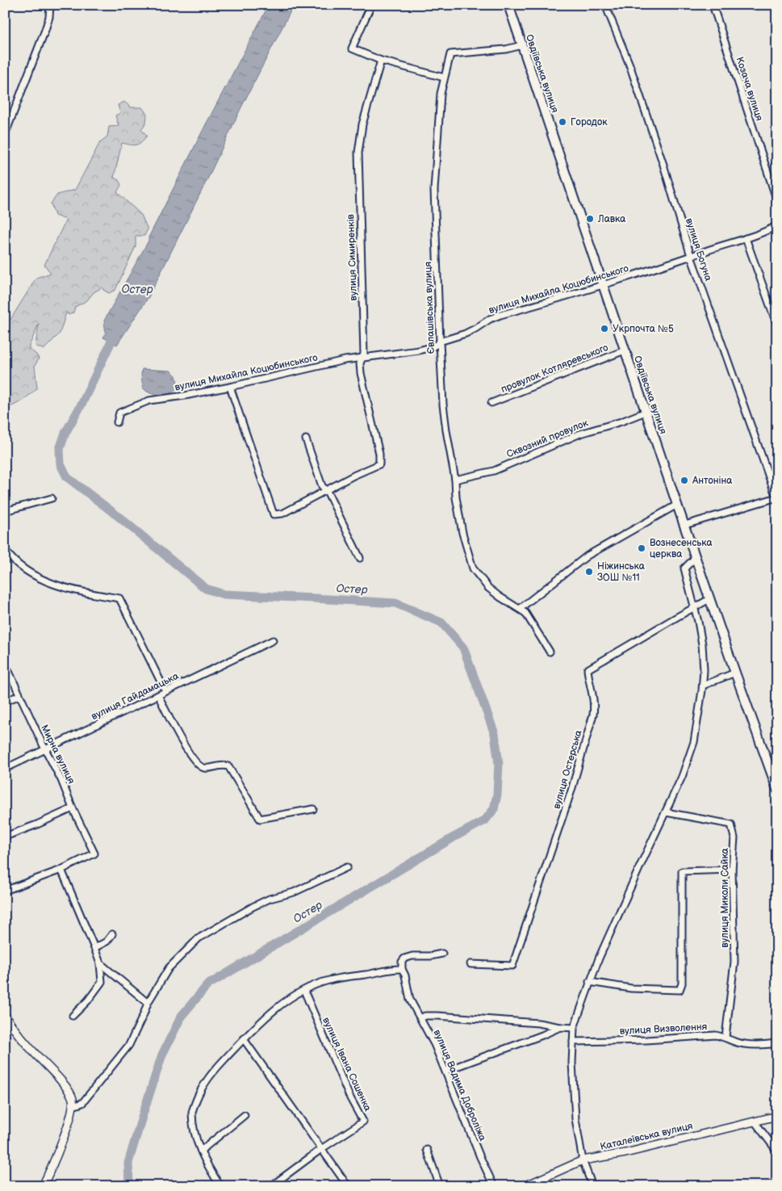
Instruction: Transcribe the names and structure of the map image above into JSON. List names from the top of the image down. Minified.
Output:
{"streets":{"main road":["Овдіївська вулиця"],"street":["Козача вулиця","вулиця Богуна","вулиця Симиренків","вулиця Михайла Коцюбинського","Євлашівська вулиця","провулок Котляревського","Сквозний провулок","вулиця Гайдамацька","Мирна вулиця","вулиця Остерська","вулиця Миколи Сайка","вулиця Визволення","вулиця Івана Сошенка","вулиця Вадима Доброліжа","Каталеївська вулиця"]},"crossings":[["Овдіївська вулиця","вулиця Михайла Коцюбинського"],["Овдіївська вулиця","Євлашівська вулиця"],["Овдіївська вулиця","провулок Котляревського"],["Овдіївська вулиця","Сквозний провулок"],["Овдіївська вулиця","вулиця Остерська"],["вулиця Богуна","вулиця Михайла Коцюбинського"],["вулиця Симиренків","вулиця Михайла Коцюбинського"],["вулиця Михайла Коцюбинського","Євлашівська вулиця"],["Євлашівська вулиця","Сквозний провулок"],["вулиця Гайдамацька","Мирна вулиця"],["вулиця Миколи Сайка","вулиця Визволення"]],"water":["Остер"],"places":["Городок","Лавка","Укрпочта №5","Антоніна","Вознесенська церква","Ніжинська ЗОШ №11"]}
